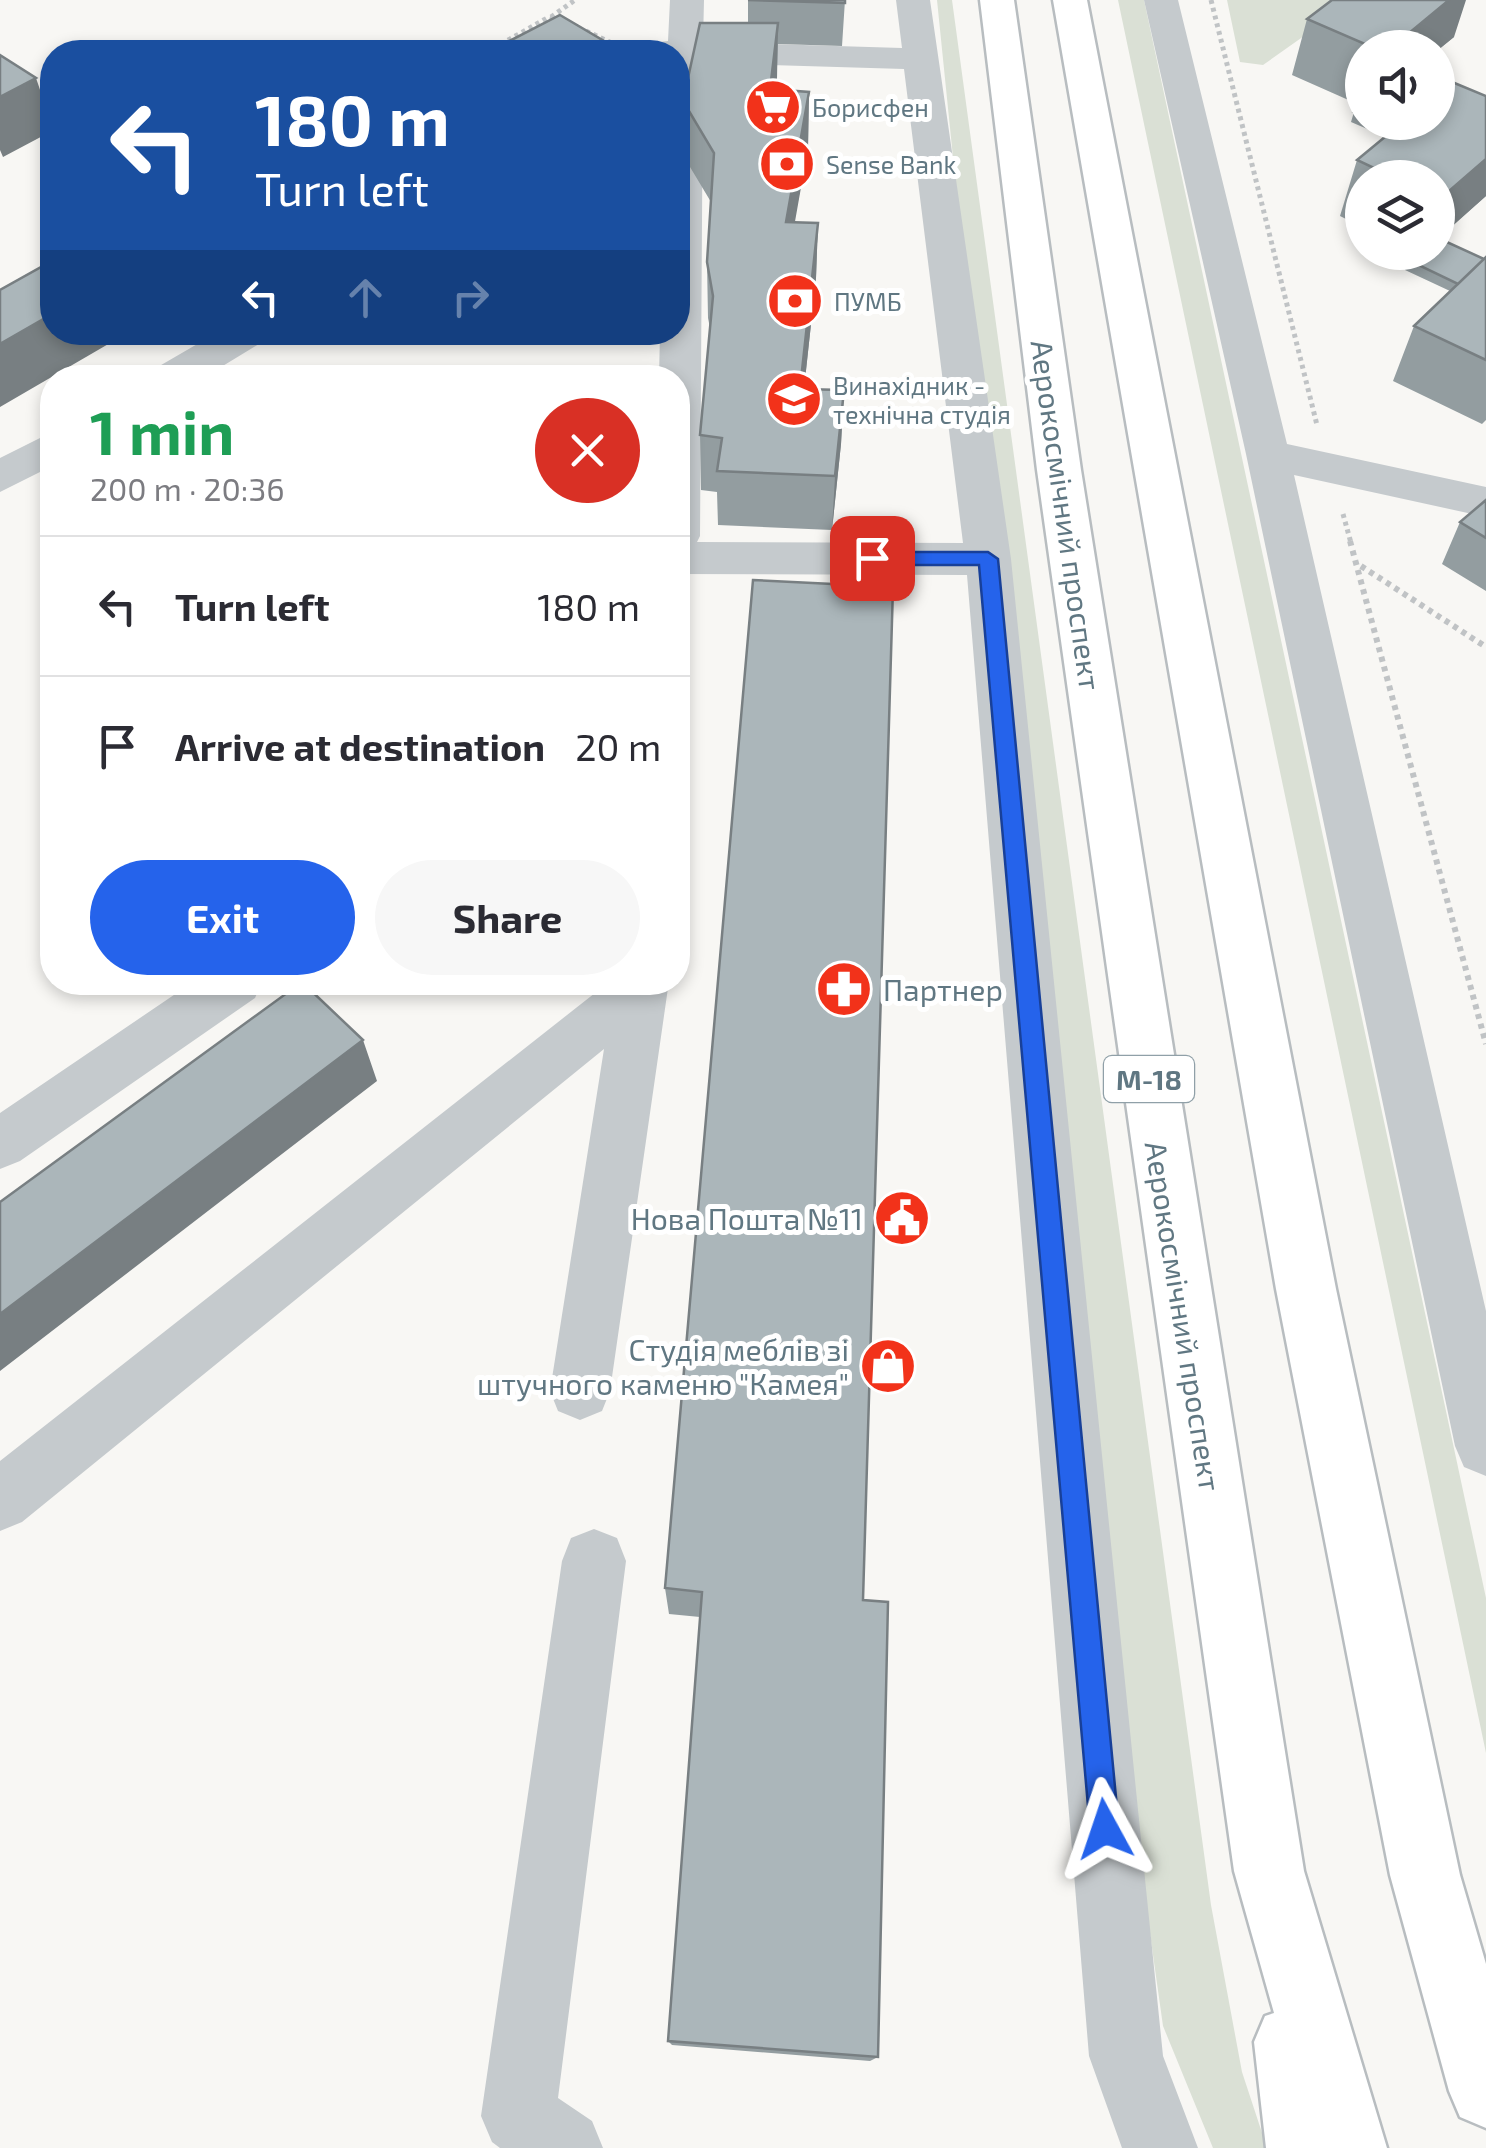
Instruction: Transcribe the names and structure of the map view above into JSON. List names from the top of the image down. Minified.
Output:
{"streets":{"main road":["Аерокосмічний проспект","М-18"]},"places":{"supermarket":["Борисфен"],"bank":["Sense Bank","ПУМБ"],"school or university":["Винахідник - технічна студія"],"pharmacy":["Партнер"],"public building":["Нова Пошта №11"],"shop":["Студія меблів зі штучного каменю \"Камея\""]},"page":{"turn":["180 m","Turn left"],"heading":["1 min","200 m · 20:36"],"list":[{"name":"Turn left","value":"180 m"},{"name":"Arrive at destination","value":"20 m"}],"buttons":["Exit","Share"]}}
